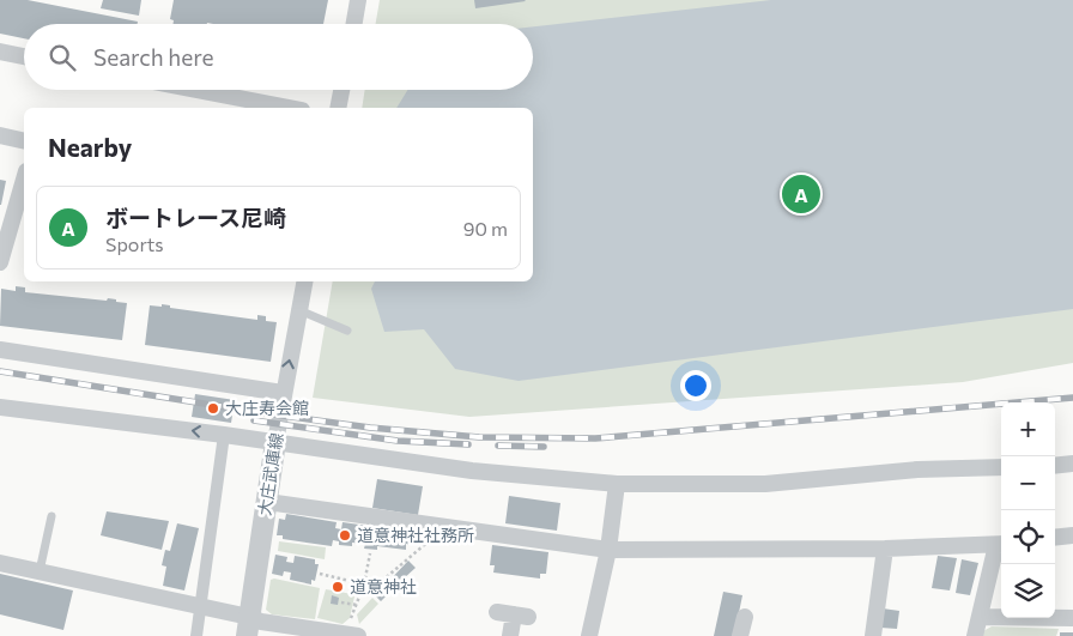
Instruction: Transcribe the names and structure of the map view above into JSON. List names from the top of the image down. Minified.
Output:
{"streets":{"street":["大庄武庫線"]},"places":["大庄寿会館","道意神社社務所","道意神社"],"page":{"search":"Search here","heading":"Nearby","pins":"A","list":[{"mark":"A","name":"ボートレース尼崎","note":"Sports","value":"90 m"}],"map_buttons":["+","−"]}}
